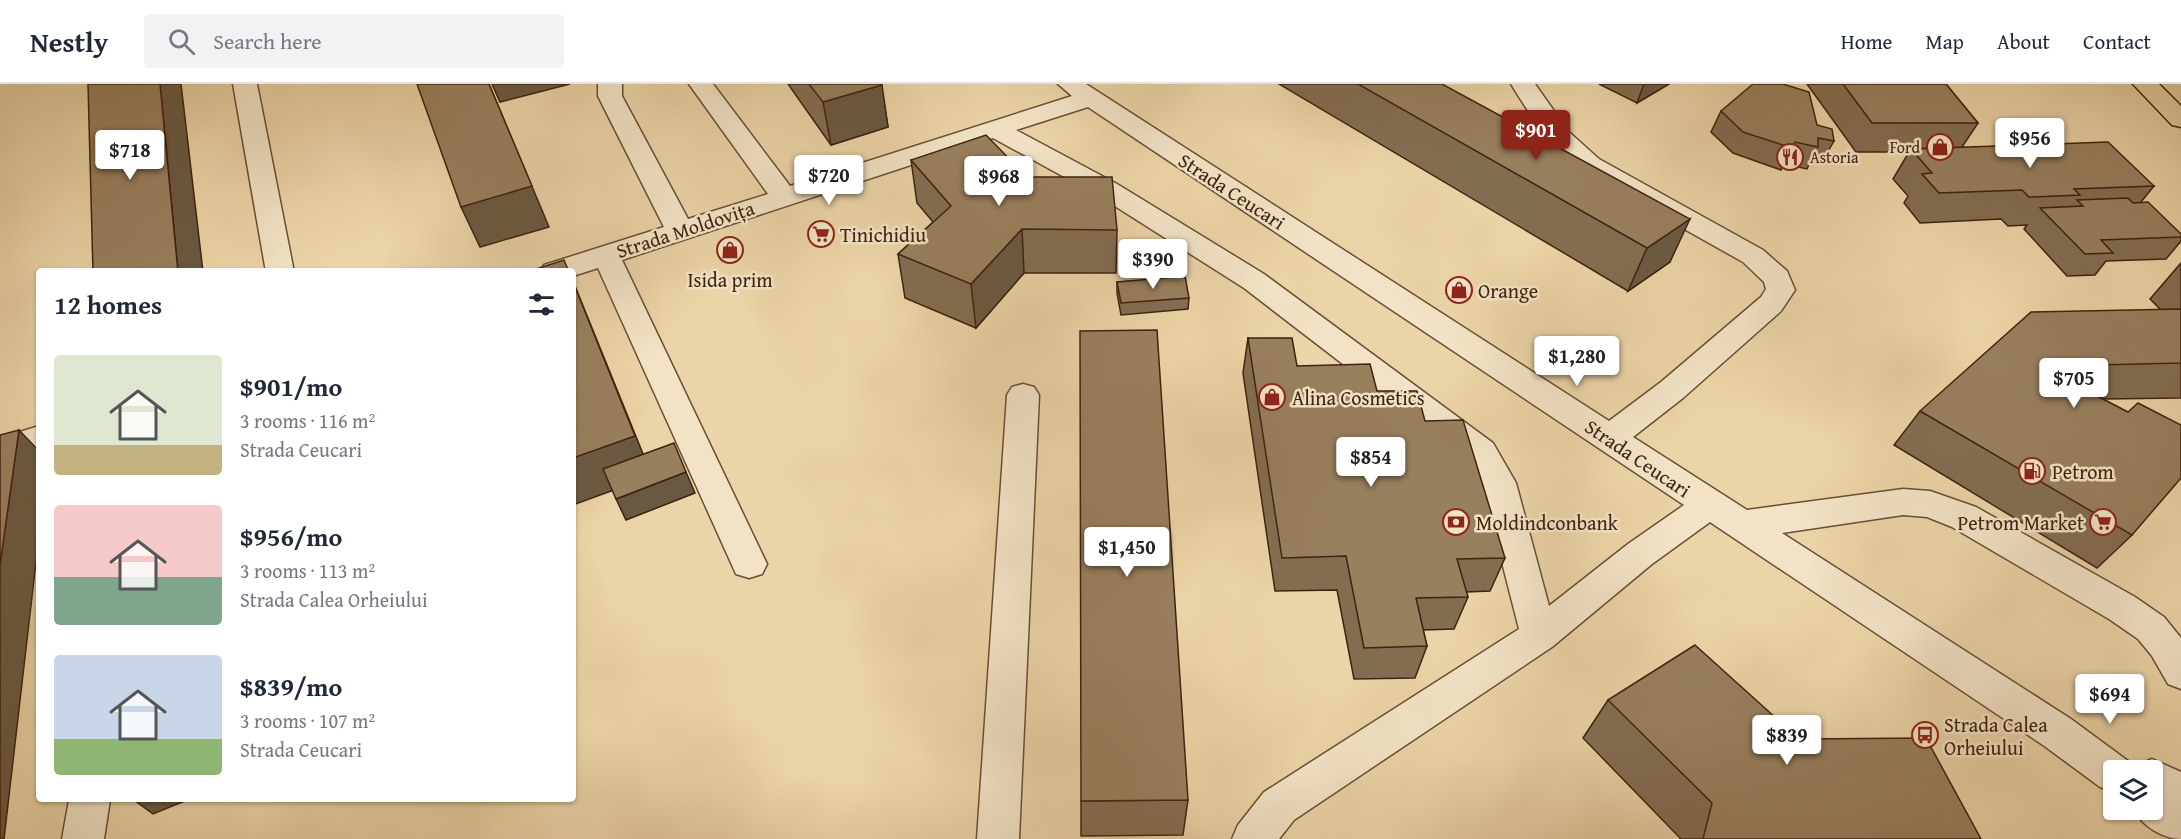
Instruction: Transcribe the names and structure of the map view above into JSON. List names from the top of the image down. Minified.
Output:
{"streets":{"street":["Strada Ceucari","Strada Moldovița"]},"crossings":[["Strada Ceucari","Strada Moldovița"]],"places":{"shop":["Ford","Isida prim","Orange","Alina Cosmetics"],"restaurant":["Astoria"],"supermarket":["Tinichidiu","Petrom Market"],"fuel station":["Petrom"],"bank":["Moldindconbank"],"bus stop":["Strada Calea Orheiului"]},"page":{"header":"Nestly","search":"Search here","nav":["Home","Map","About","Contact"],"price":["$901","$956","$718","$720","$968","$390","$1,280","$705","$854","$1,450","$694","$839"],"heading":"12 homes","list":[{"name":"$901/mo","note":"3 rooms · 116 m² · Strada Ceucari"},{"name":"$956/mo","note":"3 rooms · 113 m² · Strada Calea Orheiului"},{"name":"$839/mo","note":"3 rooms · 107 m² · Strada Ceucari"}]}}
